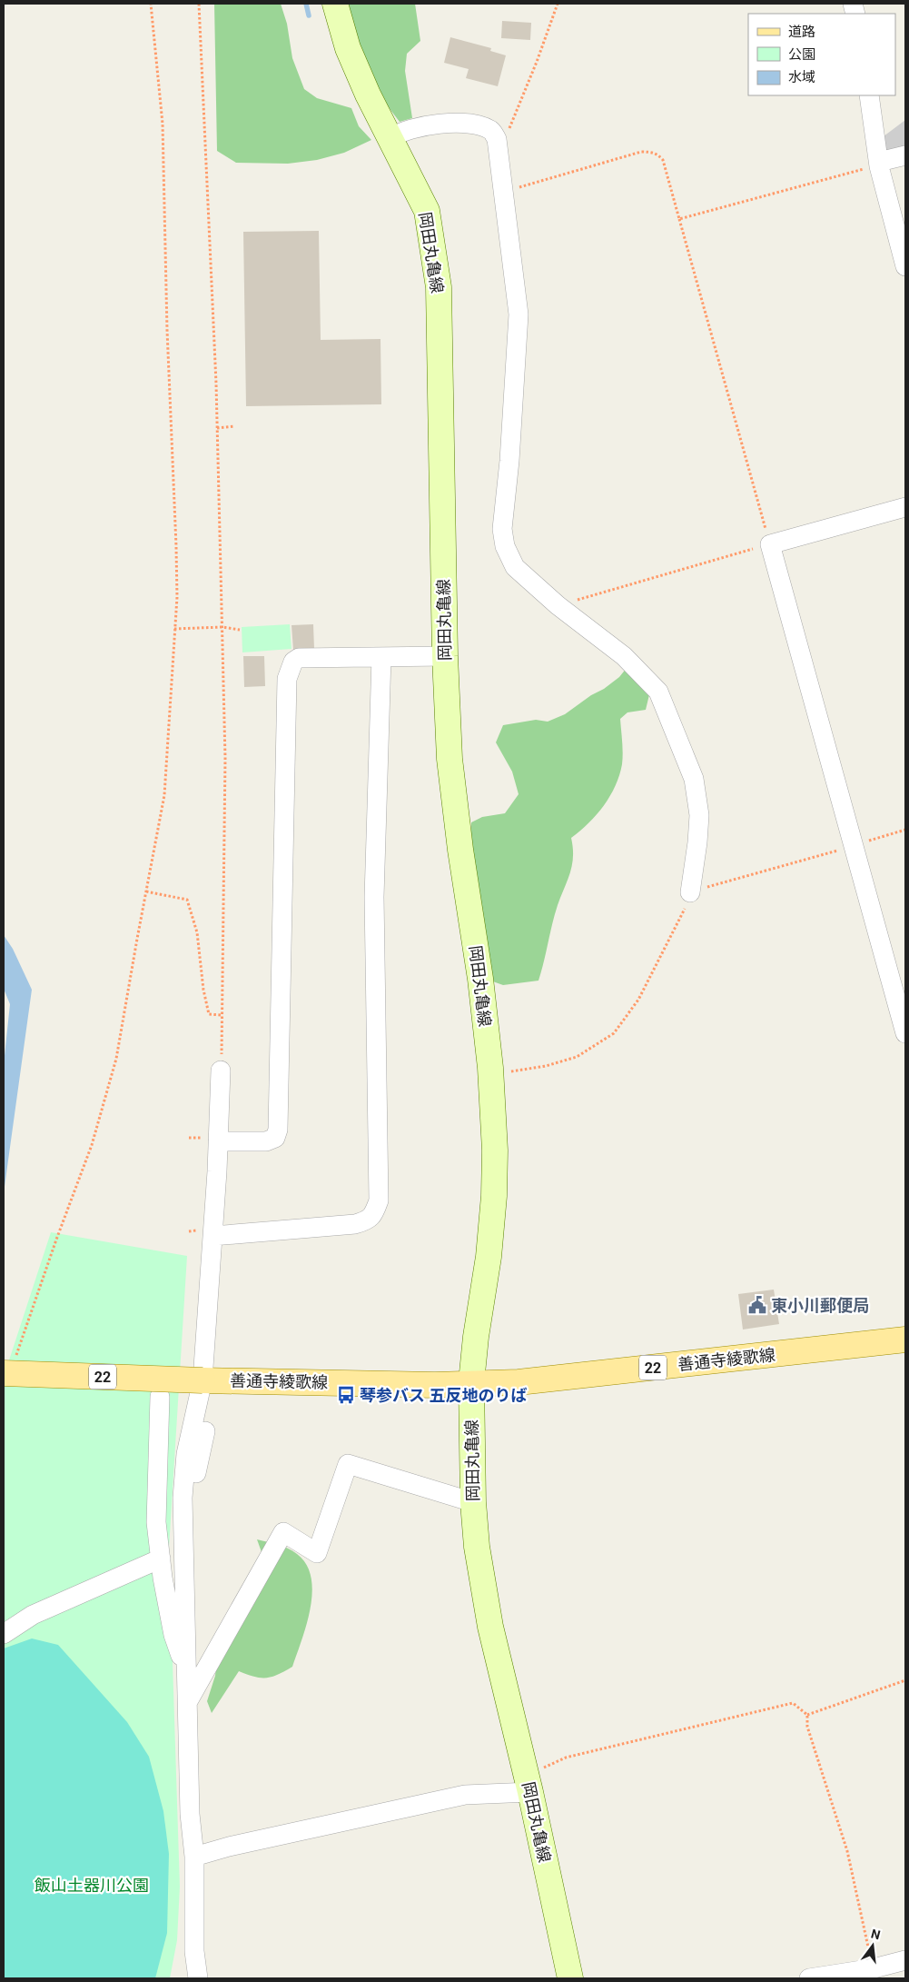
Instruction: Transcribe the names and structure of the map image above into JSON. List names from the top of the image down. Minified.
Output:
{"streets":{"main road":["岡田丸亀線","善通寺綾歌線","22"]},"crossings":[["岡田丸亀線","善通寺綾歌線"]],"parks":["飯山土器川公園"],"places":{"public building":["東小川郵便局"],"bus stop":["琴参バス 五反地のりば"]},"legend":["道路","公園","水域"],"north":"top"}
